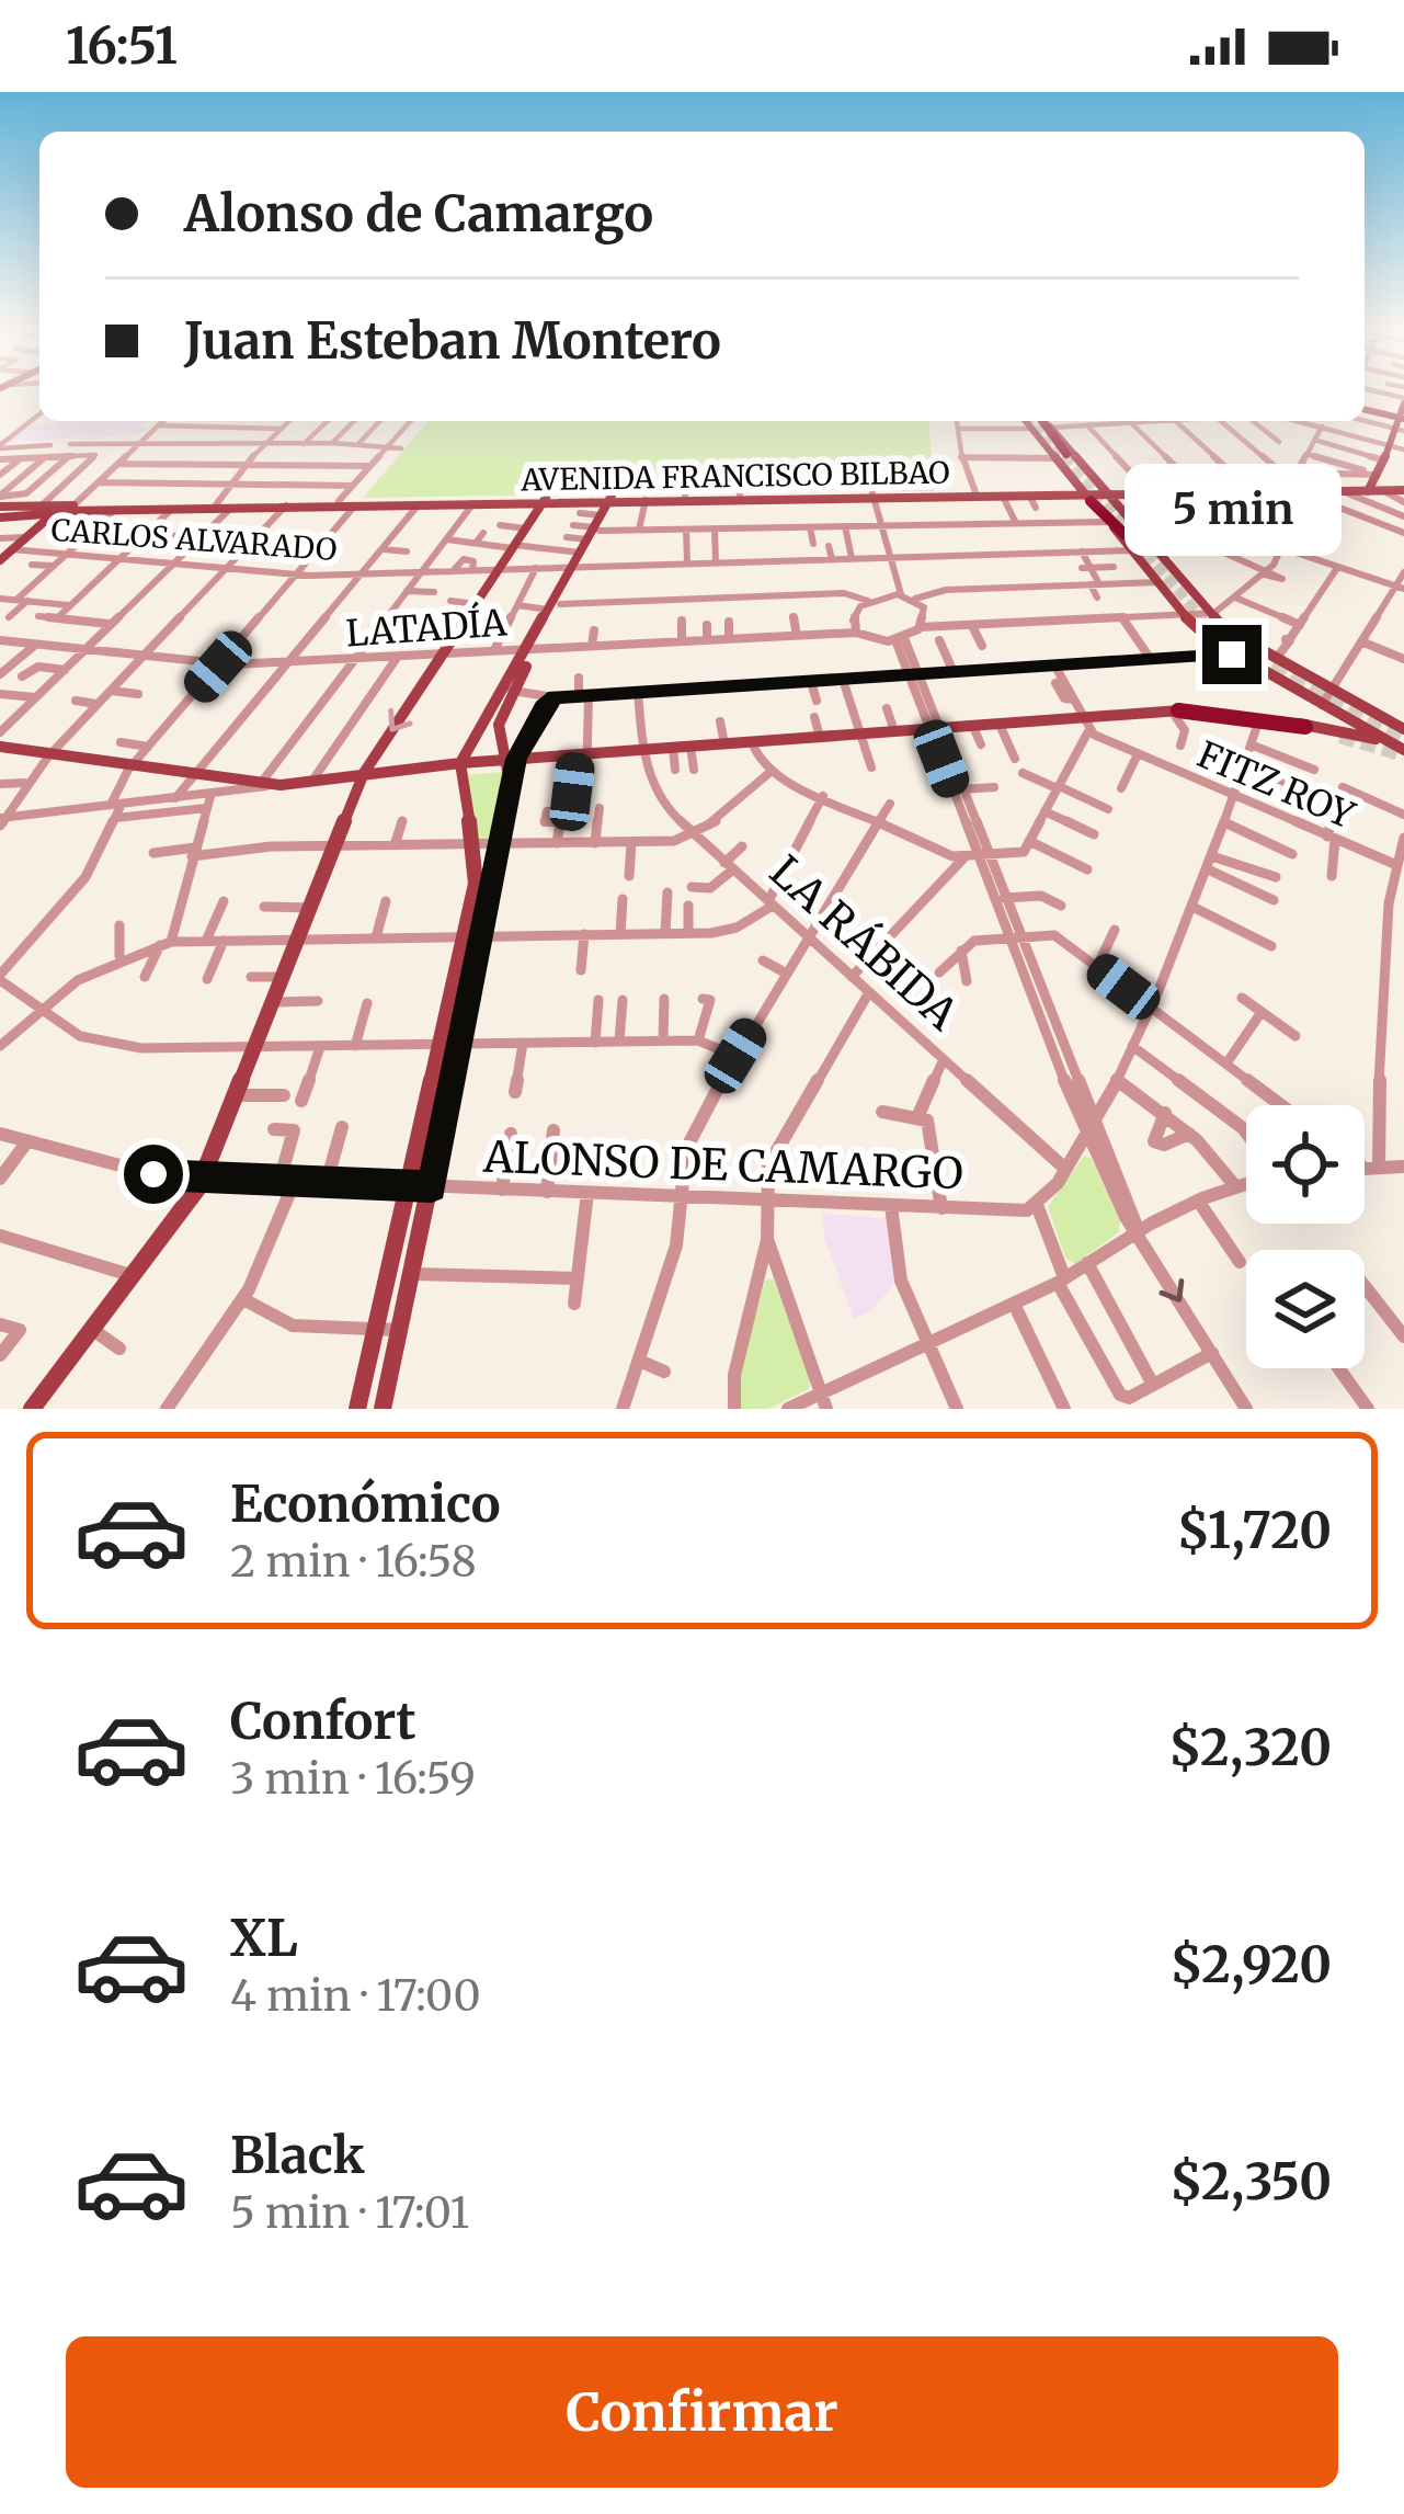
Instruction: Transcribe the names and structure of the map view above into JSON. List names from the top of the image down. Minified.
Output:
{"streets":{"main road":["AVENIDA FRANCISCO BILBAO"],"street":["CARLOS ALVARADO","LATADÍA","FITZ ROY","LA RÁBIDA","ALONSO DE CAMARGO"]},"page":{"status":"16:51","banner":["Alonso de Camargo","Juan Esteban Montero"],"bubble":"5 min","list":[{"name":"Económico","note":"2 min · 16:58","value":"$1,720"},{"name":"Confort","note":"3 min · 16:59","value":"$2,320"},{"name":"XL","note":"4 min · 17:00","value":"$2,920"},{"name":"Black","note":"5 min · 17:01","value":"$2,350"}],"buttons":"Confirmar"}}
